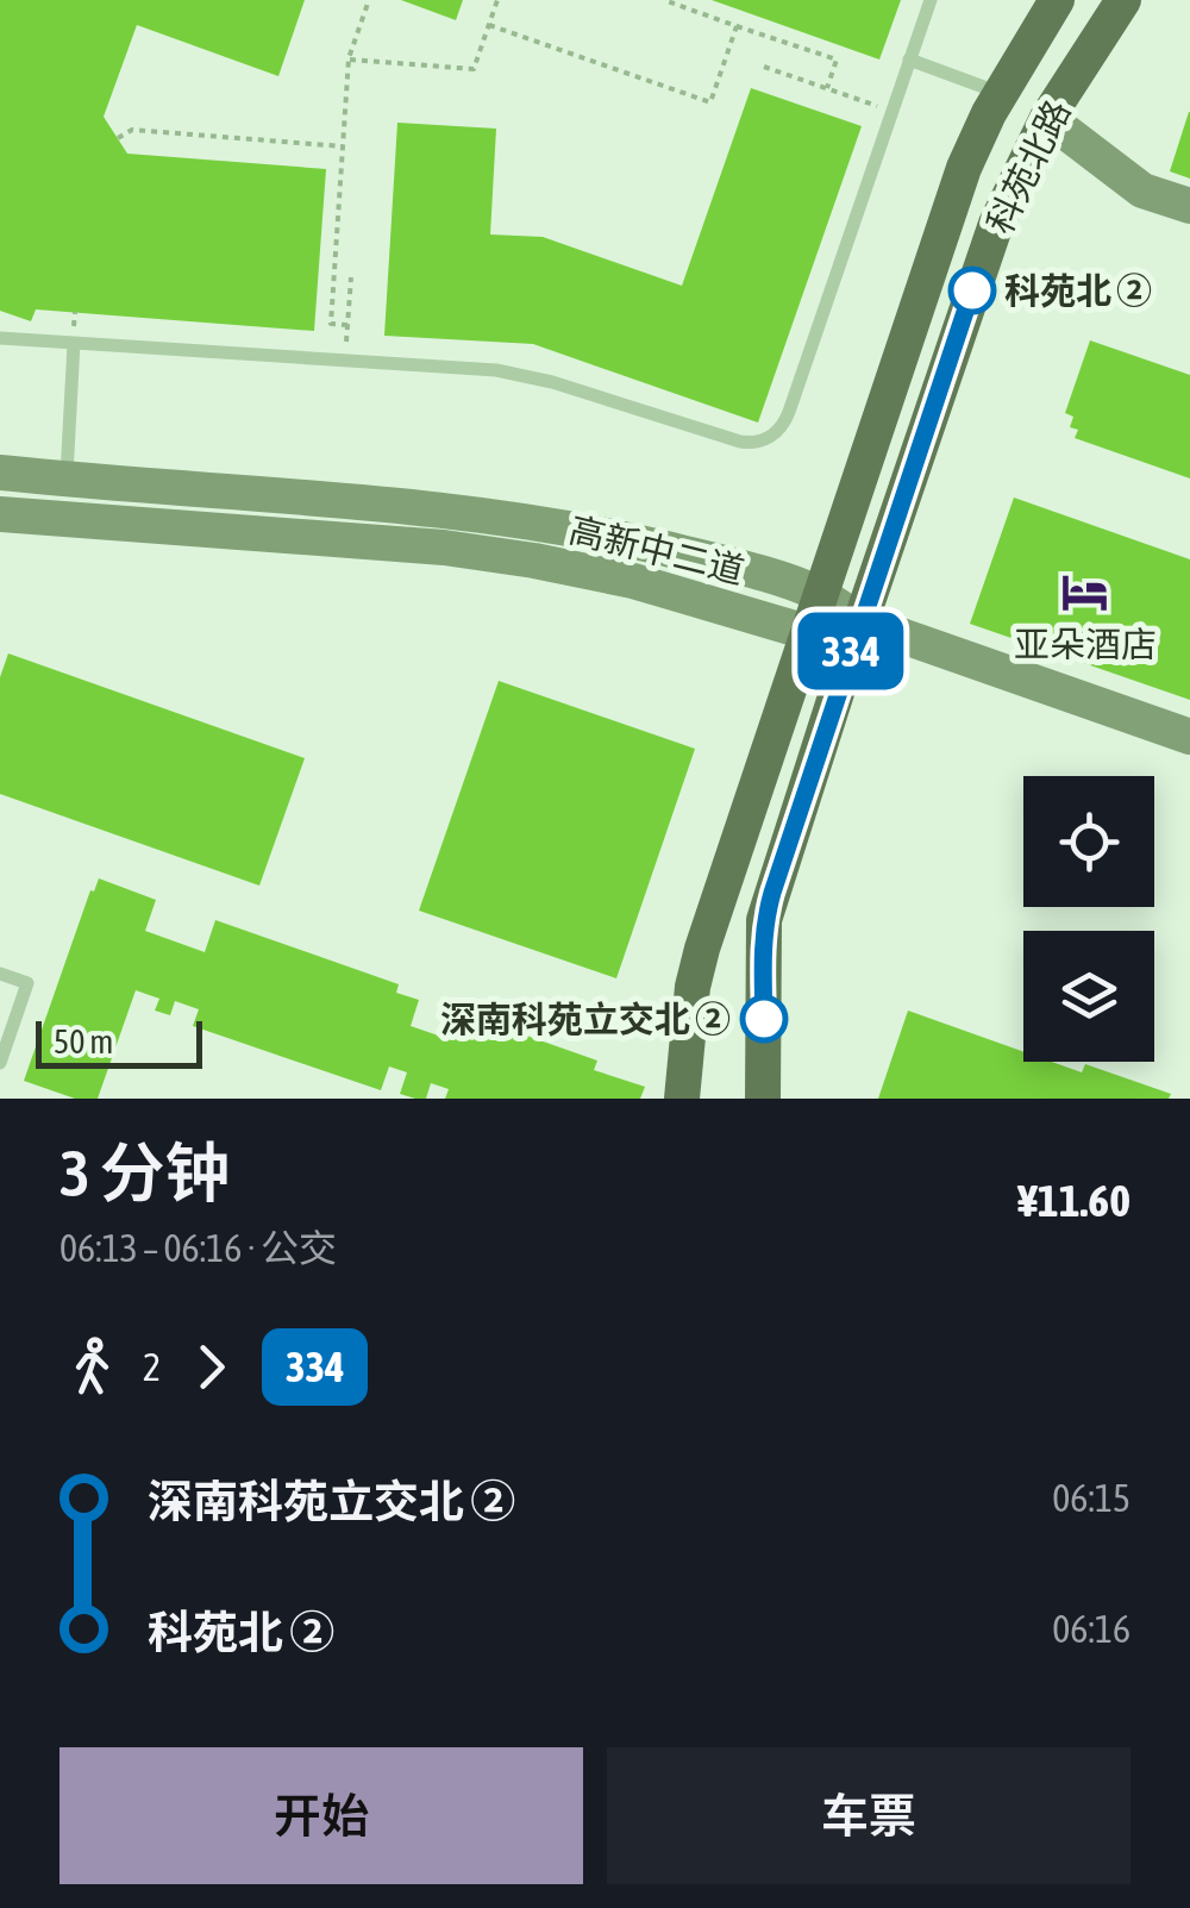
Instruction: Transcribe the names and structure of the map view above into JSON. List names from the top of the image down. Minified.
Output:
{"streets":{"main road":["科苑北路","高新中二道"]},"crossings":[["科苑北路","高新中二道"]],"places":{"other":["科苑北 ②","深南科苑立交北 ②"],"hotel":["亚朵酒店"]},"lines":["bus line 334"],"scale_bar":"50 m","page":{"on_map":"334","scale":"50 m","heading":["3 分钟","06:13 – 06:16 · 公交","¥11.60"],"legs":["2","334"],"list":[{"name":"深南科苑立交北 ②","value":"06:15"},{"name":"科苑北 ②","value":"06:16"}],"buttons":["开始","车票"]}}
